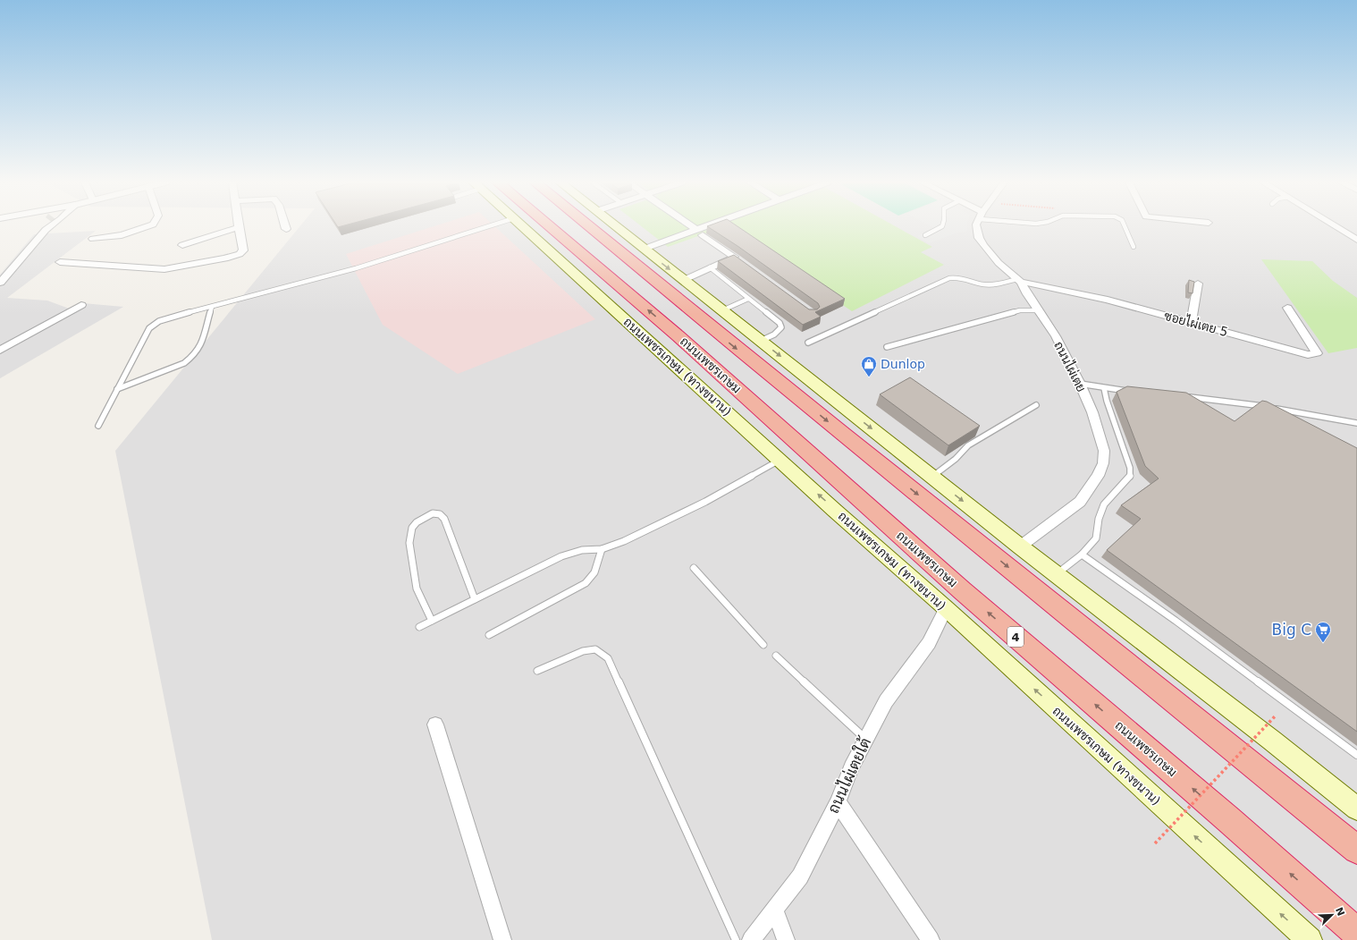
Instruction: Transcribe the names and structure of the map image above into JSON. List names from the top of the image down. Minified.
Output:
{"streets":{"highway":["ถนนเพชรเกษม","4"],"main road":["ถนนเพชรเกษม (ทางขนาน)"],"street":["ซอยไผ่เตย 5","ถนนไผ่เตย","ถนนไผ่เตยใต้"]},"crossings":[["ซอยไผ่เตย 5","ถนนไผ่เตย"],["ถนนเพชรเกษม (ทางขนาน)","ถนนไผ่เตยใต้"]],"places":{"shop":["Dunlop"],"supermarket":["Big C"]},"north":"top right"}
